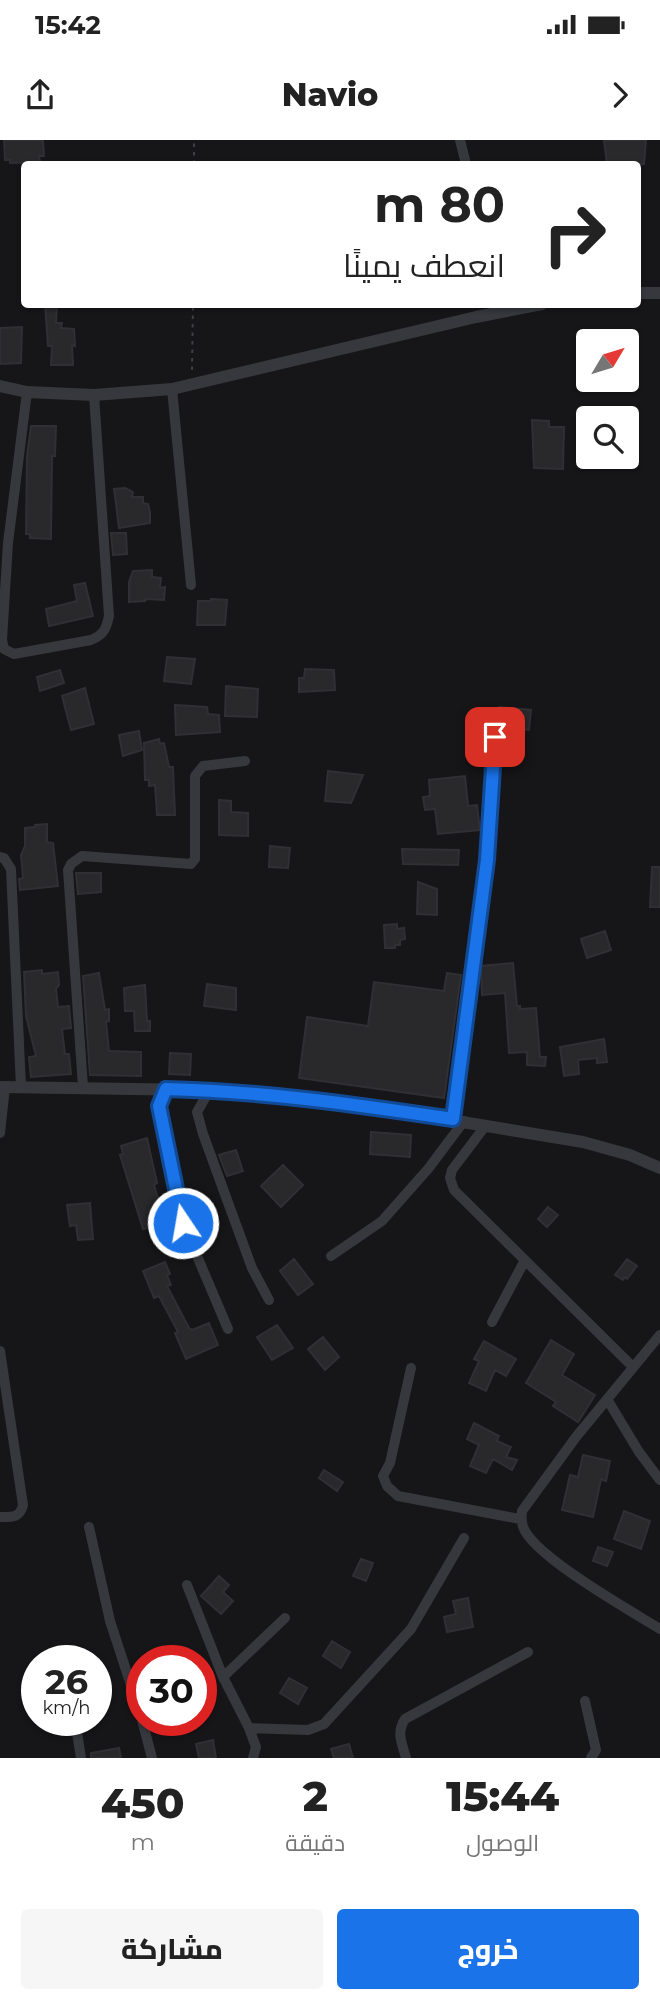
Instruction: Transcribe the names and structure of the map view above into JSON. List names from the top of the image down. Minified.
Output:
{"north":"top right","page":{"status":"15:42","header":"Navio","turn":["80 m","انعطف يمينًا"],"speed":"26 km/h","limit":"30","eta":["15:44","الوصول","2","دقيقة","450","m"],"buttons":["خروج","مشاركة"]}}
